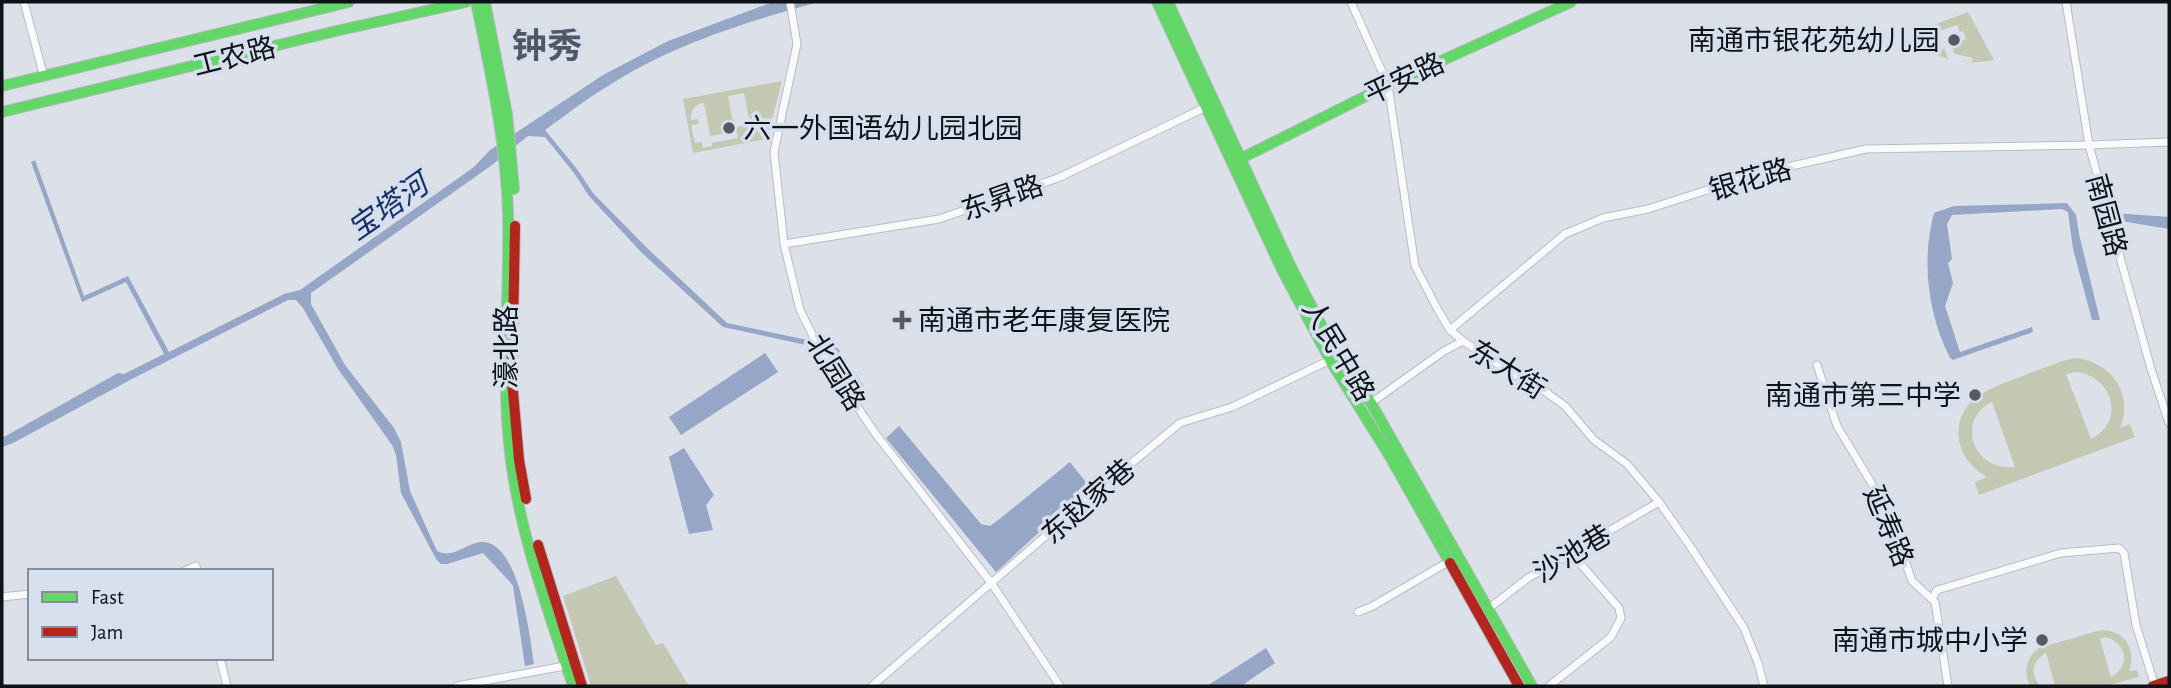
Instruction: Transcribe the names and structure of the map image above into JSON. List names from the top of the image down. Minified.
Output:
{"streets":{"main road":["工农路","平安路","濠北路","人民中路"],"street":["银花路","东昇路","南园路","东大街","北园路","东赵家巷","延寿路","沙池巷"]},"crossings":[["平安路","人民中路"],["平安路","东大街"],["银花路","南园路"],["银花路","东大街"],["东昇路","人民中路"],["东昇路","北园路"],["人民中路","东赵家巷"],["人民中路","沙池巷"],["东大街","沙池巷"],["北园路","东赵家巷"]],"districts":["钟秀"],"water":["宝塔河"],"places":{"other":["南通市银花苑幼儿园","六一外国语幼儿园北园","南通市第三中学","南通市城中小学"],"health":["南通市老年康复医院"]},"legend":["Fast","Jam"]}
